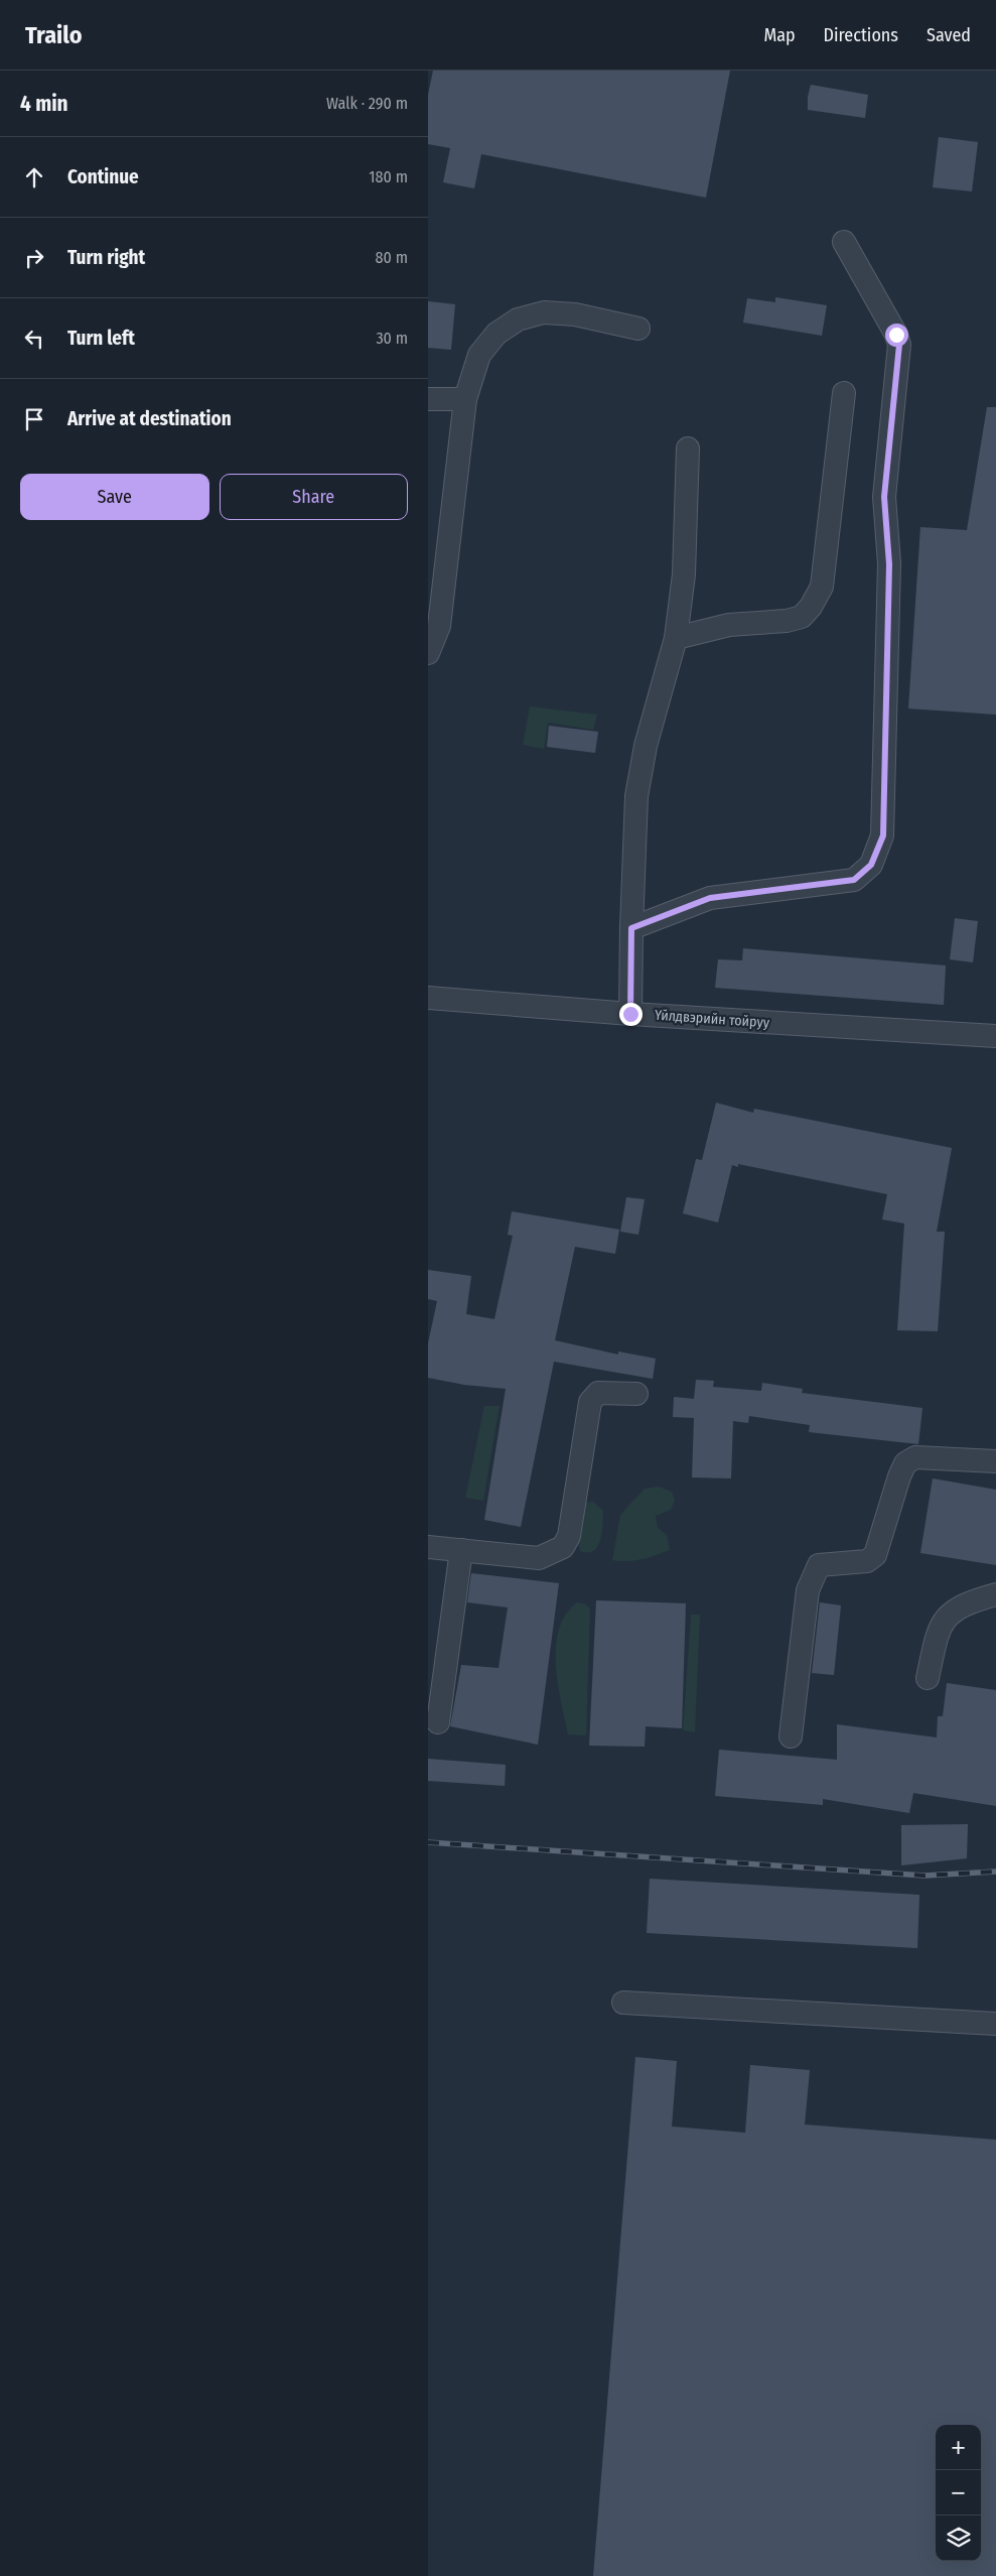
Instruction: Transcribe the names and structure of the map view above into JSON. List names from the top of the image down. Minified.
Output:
{"streets":{"lane":["Үйлдвэрийн тойруу"]},"page":{"header":"Trailo","nav":["Map","Directions","Saved"],"heading":["4 min","Walk · 290 m"],"list":[["Continue","180 m"],["Turn right","80 m"],["Turn left","30 m"],"Arrive at destination"],"buttons":["Save","Share"],"map_buttons":["+","−"]}}
